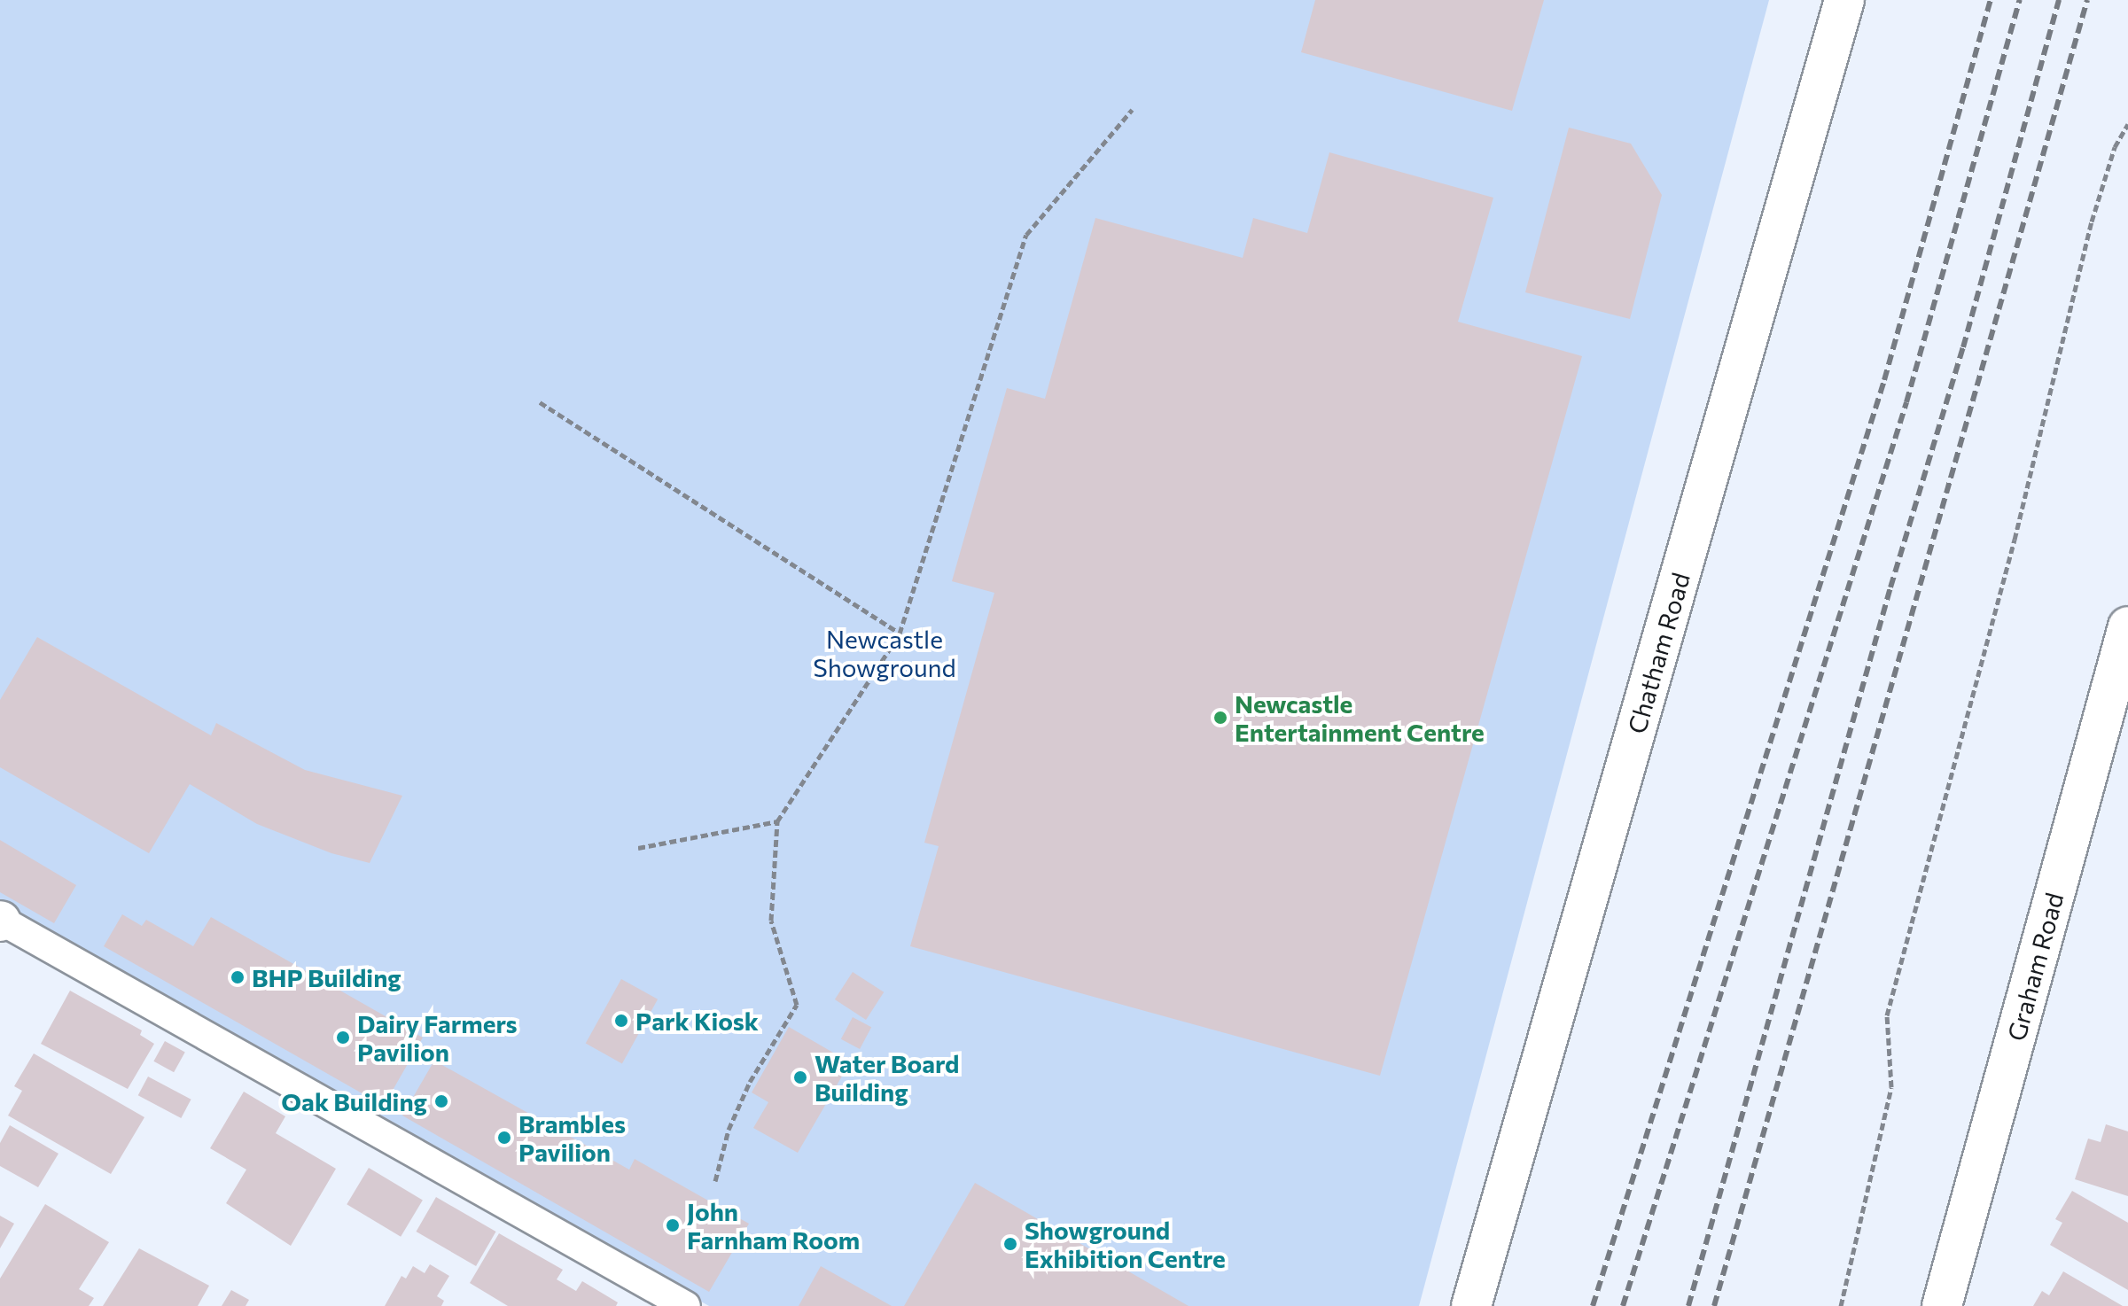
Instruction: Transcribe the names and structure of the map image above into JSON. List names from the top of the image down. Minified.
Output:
{"streets":{"street":["Chatham Road","Graham Road"]},"parks":["Newcastle Showground"],"places":["Newcastle Entertainment Centre","BHP Building","Park Kiosk","Dairy Farmers Pavilion","Water Board Building","Oak Building","Brambles Pavilion","John Farnham Room","Showground Exhibition Centre"]}
